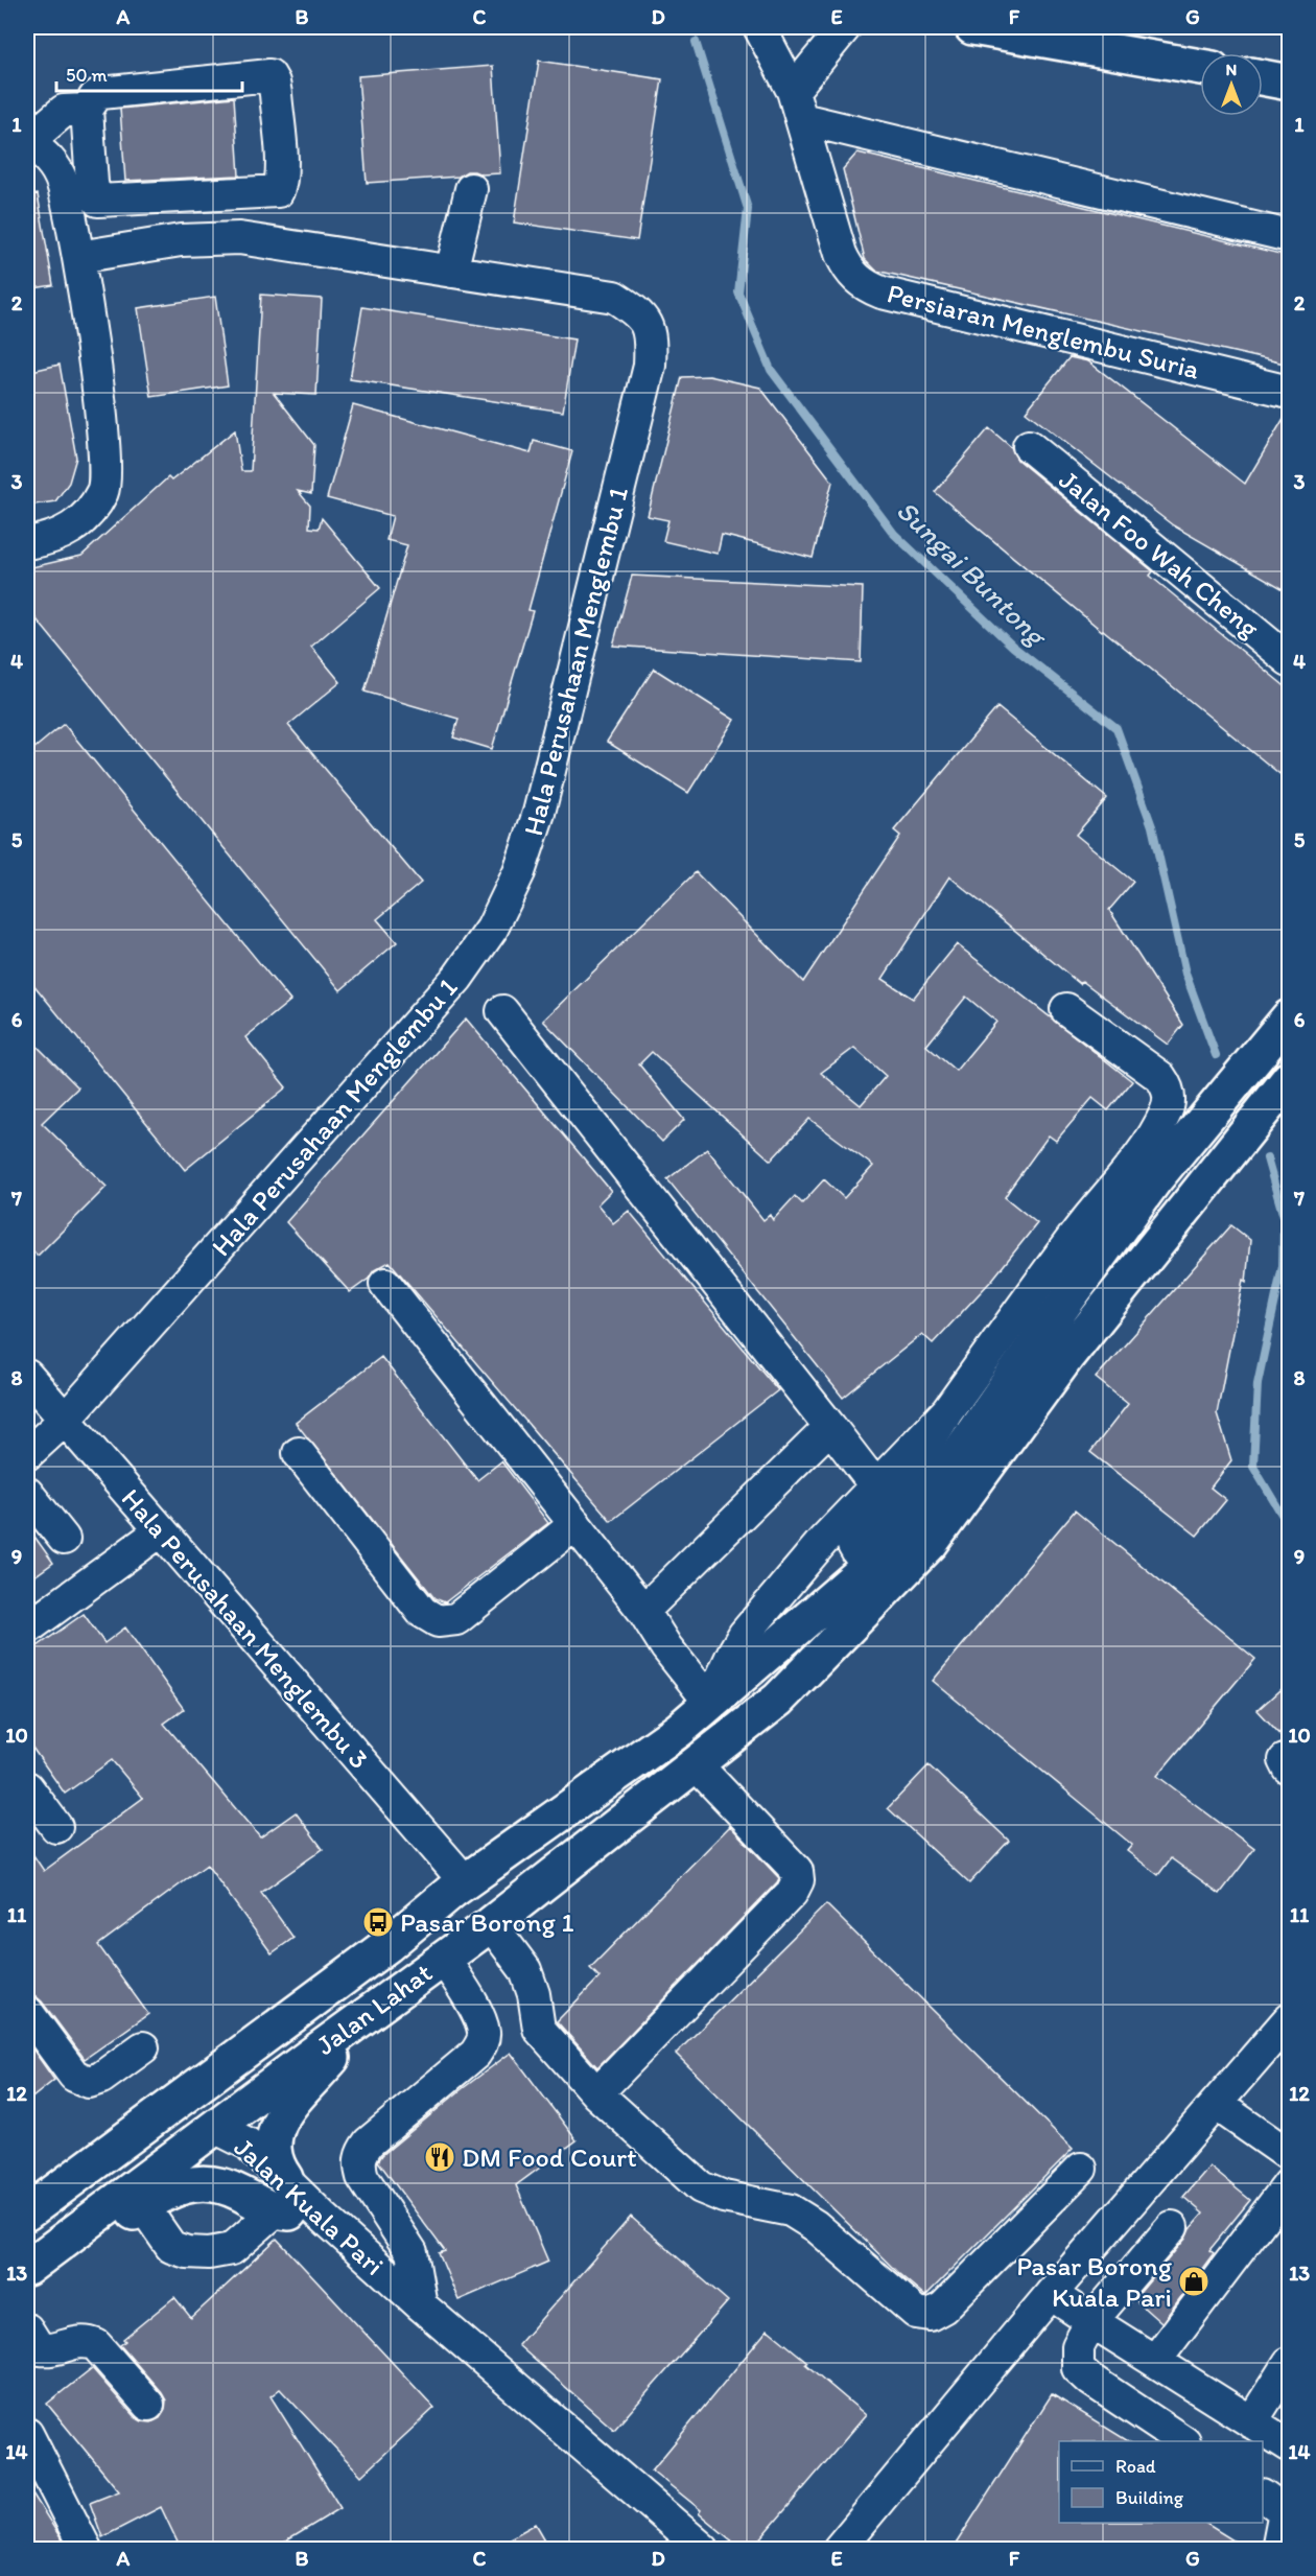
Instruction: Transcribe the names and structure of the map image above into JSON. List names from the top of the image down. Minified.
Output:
{"streets":{"main road":["Jalan Lahat"],"street":["Persiaran Menglembu Suria","Jalan Foo Wah Cheng","Hala Perusahaan Menglembu 1","Hala Perusahaan Menglembu 3","Jalan Kuala Pari"]},"crossings":[["Hala Perusahaan Menglembu 1","Hala Perusahaan Menglembu 3"],["Jalan Lahat","Jalan Kuala Pari"]],"water":["Sungai Buntong"],"places":{"bus stop":["Pasar Borong 1"],"restaurant":["DM Food Court"],"shop":["Pasar Borong Kuala Pari"]},"legend":["Road","Building"],"scale_bar":"50 m","north":"top","grid":{"columns":["A","B","C","D","E","F","G"],"rows":["1","2","3","4","5","6","7","8","9","10","11","12","13","14"]}}
